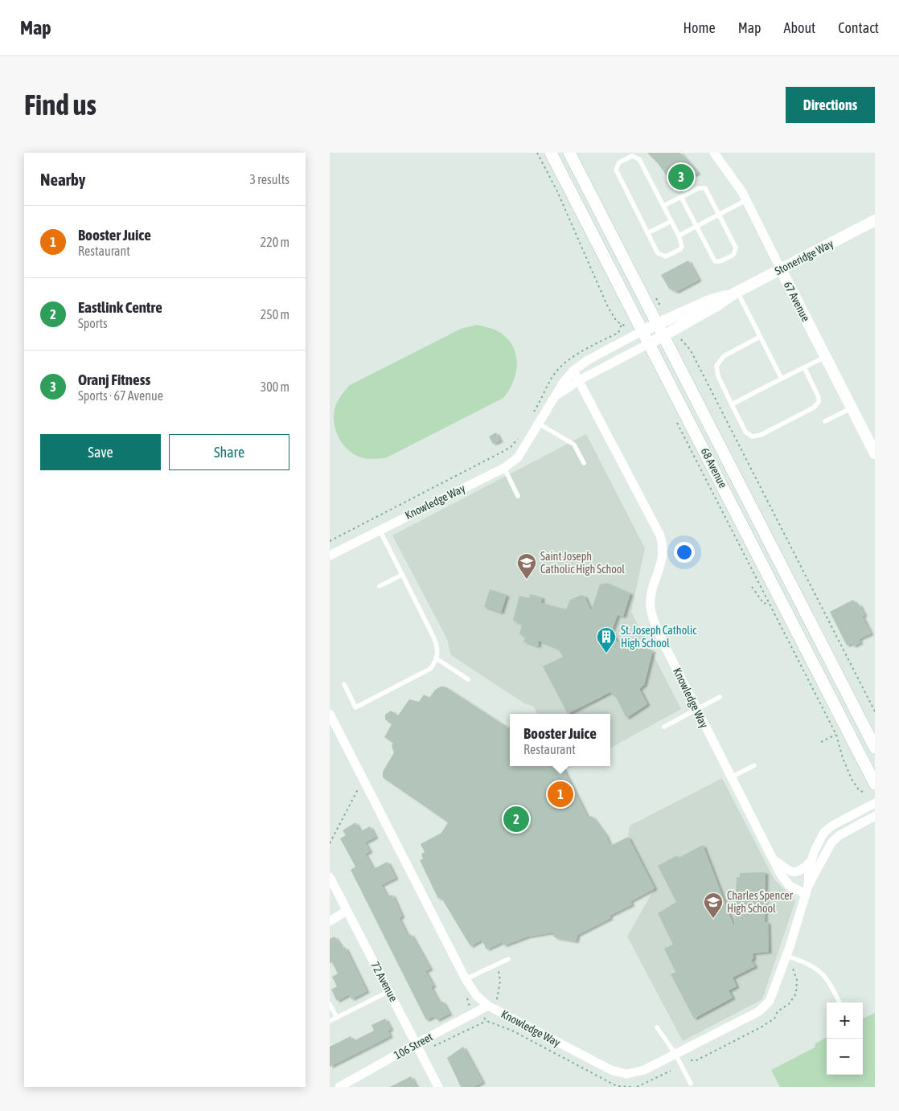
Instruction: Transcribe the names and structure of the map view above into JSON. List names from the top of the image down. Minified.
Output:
{"streets":{"main road":["68 Avenue"],"street":["Stoneridge Way","67 Avenue","Knowledge Way","72 Avenue","106 Street"]},"crossings":[["Stoneridge Way","67 Avenue"],["Stoneridge Way","68 Avenue"],["Stoneridge Way","Knowledge Way"],["68 Avenue","Knowledge Way"],["Knowledge Way","106 Street"],["72 Avenue","106 Street"]],"places":{"school or university":["Saint Joseph Catholic High School","Charles Spencer High School"],"building":["St. Joseph Catholic High School"]},"page":{"header":"Map","nav":["Home","Map","About","Contact"],"buttons":["Directions",["Save","Share"]],"title":"Find us","heading":["Nearby","3 results"],"pins":["3","1","2"],"list":[{"mark":"1","name":"Booster Juice","note":"Restaurant","value":"220 m"},{"mark":"2","name":"Eastlink Centre","note":"Sports","value":"250 m"},{"mark":"3","name":"Oranj Fitness","note":"Sports · 67 Avenue","value":"300 m"}],"popup":["Booster Juice","Restaurant"],"map_buttons":["+","−"]}}
